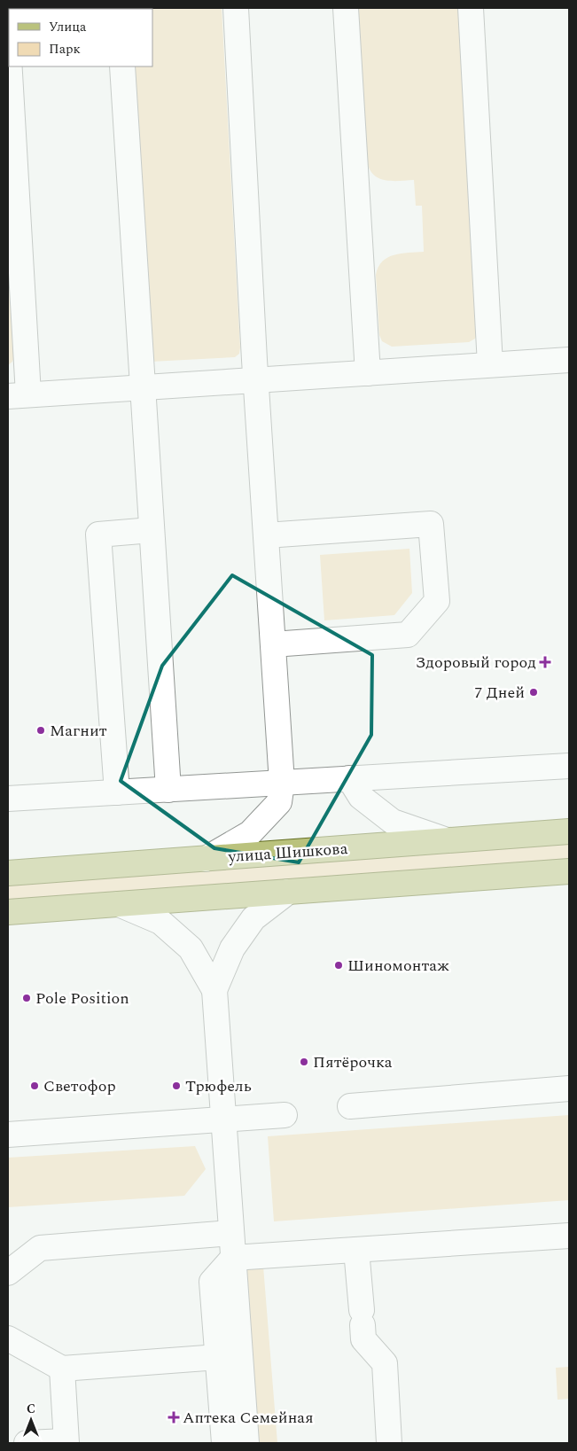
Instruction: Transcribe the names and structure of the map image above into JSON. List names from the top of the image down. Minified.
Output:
{"streets":{"main road":["улица Шишкова"]},"places":{"health":["Здоровый город","Аптека Семейная"],"other":["7 Дней","Магнит","Шиномонтаж","Pole Position","Пятёрочка","Светофор","Трюфель"]},"legend":["Улица","Парк"],"north":"top"}
